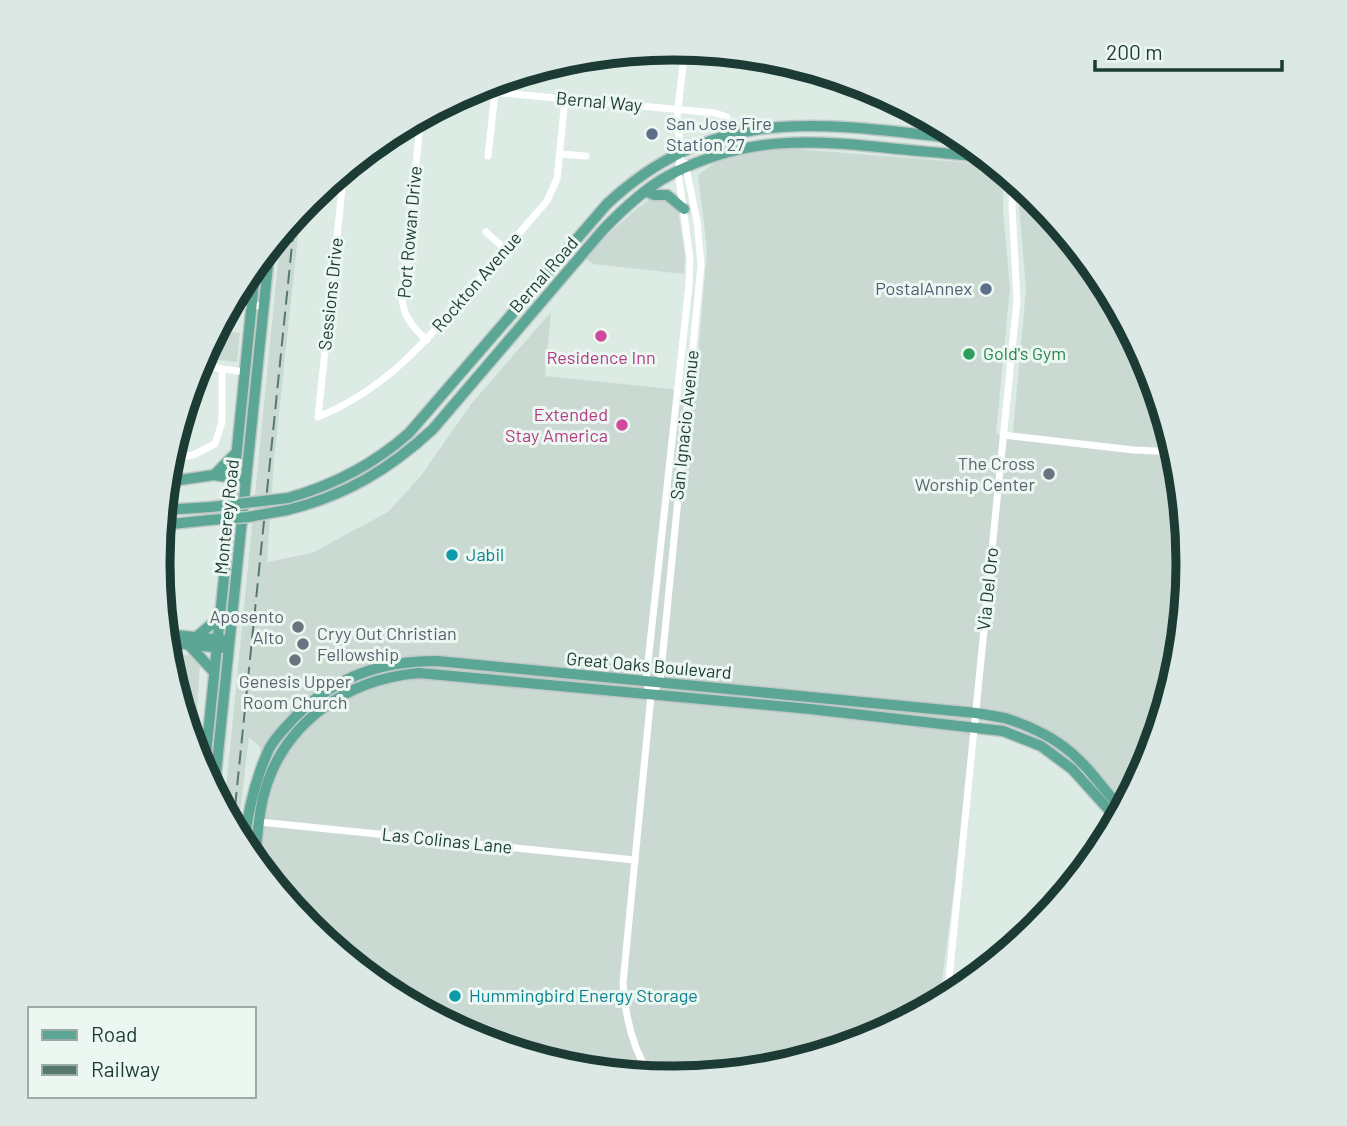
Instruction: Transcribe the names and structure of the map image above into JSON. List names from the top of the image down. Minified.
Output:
{"streets":{"main road":["Bernal Road","Monterey Road","Great Oaks Boulevard"],"street":["Bernal Way","Port Rowan Drive","Rockton Avenue","Sessions Drive","San Ignacio Avenue","Via Del Oro","Las Colinas Lane"]},"crossings":[["Bernal Way","Rockton Avenue"],["Bernal Way","San Ignacio Avenue"],["Port Rowan Drive","Rockton Avenue"],["Bernal Road","San Ignacio Avenue"],["Rockton Avenue","Sessions Drive"],["San Ignacio Avenue","Great Oaks Boulevard"],["San Ignacio Avenue","Las Colinas Lane"],["Via Del Oro","Great Oaks Boulevard"],["Great Oaks Boulevard","Las Colinas Lane"]],"places":["San Jose Fire Station 27","PostalAnnex","Residence Inn","Gold's Gym","Extended Stay America","The Cross Worship Center","Jabil","Aposento Alto","Cryy Out Christian Fellowship","Genesis Upper Room Church","Hummingbird Energy Storage"],"legend":["Road","Railway"],"scale_bar":"200 m"}
